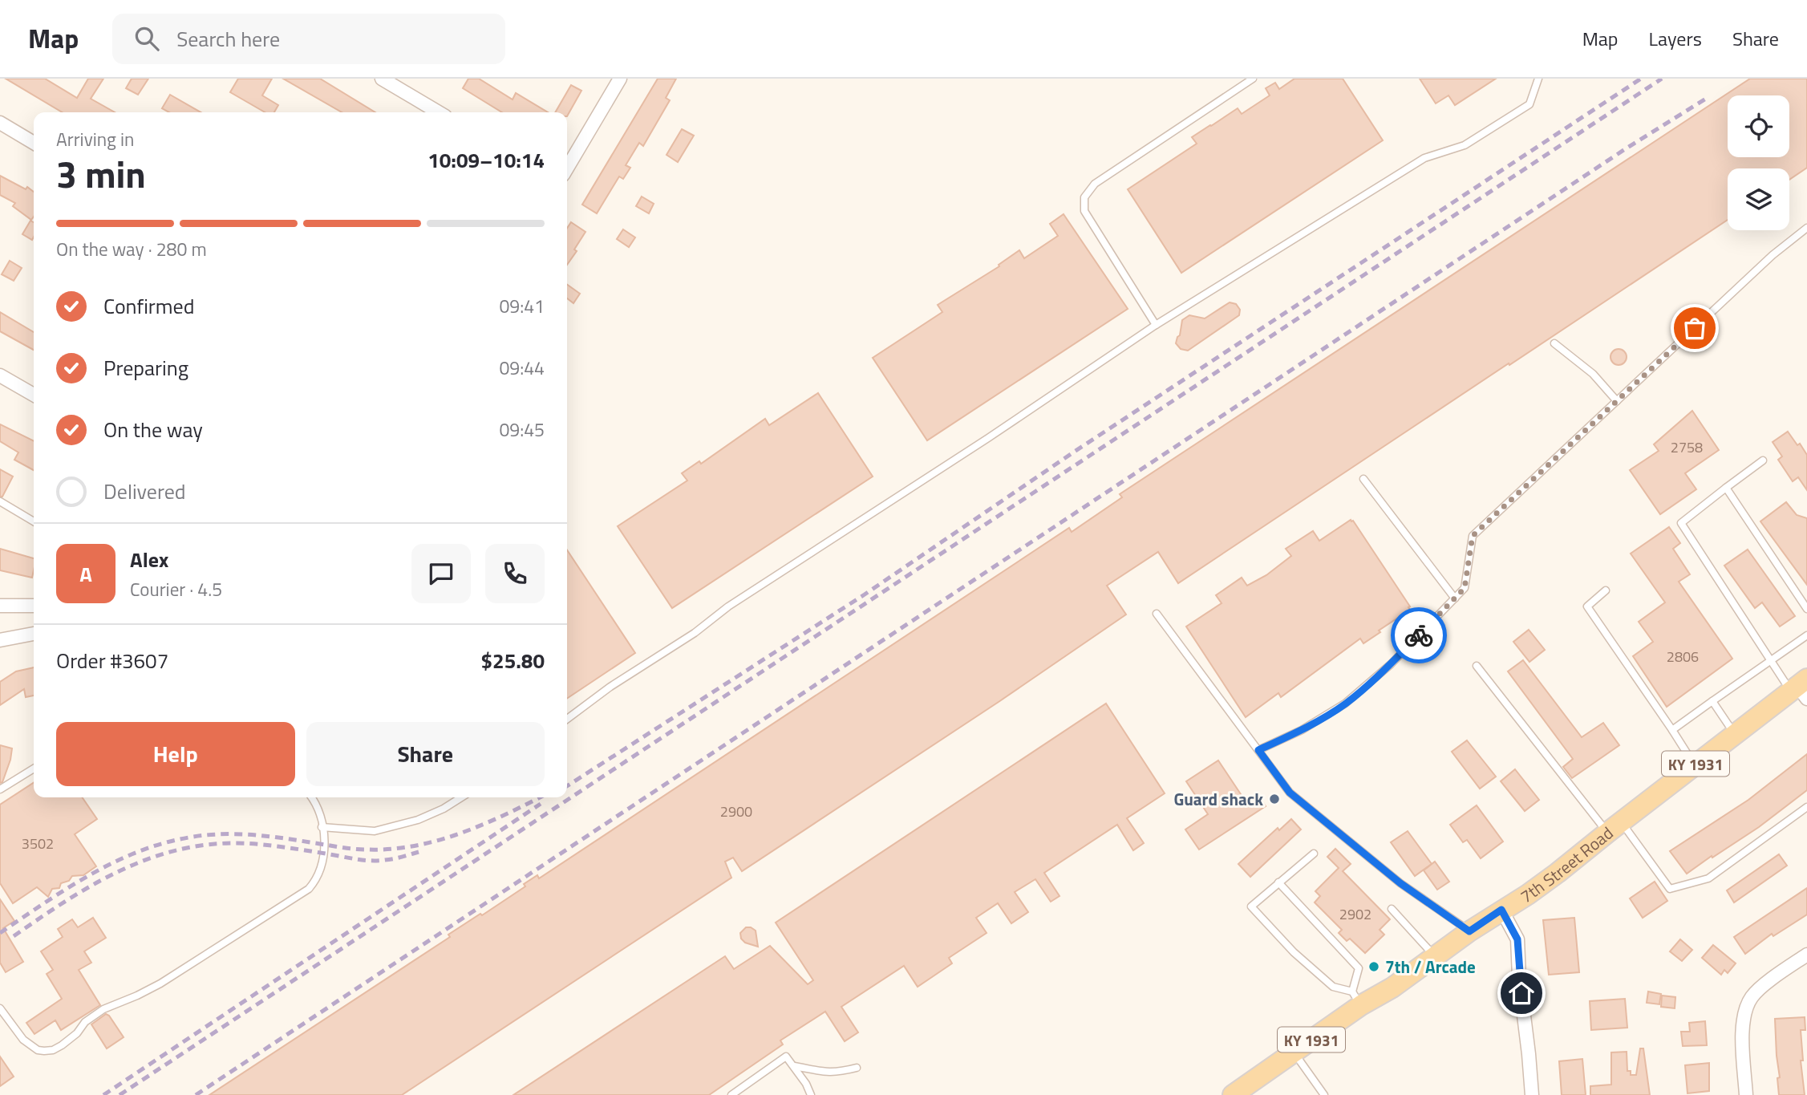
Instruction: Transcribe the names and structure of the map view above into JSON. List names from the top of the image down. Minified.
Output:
{"streets":{"main road":["KY 1931","7th Street Road"]},"places":["Guard shack","7th / Arcade"],"house_numbers":["2758","2806","2900","3502","2902"],"page":{"header":"Map","search":"Search here","nav":["Map","Layers","Share"],"heading":["3 min","Arriving in","10:09–10:14"],"panel":["Alex","Courier · 4.5","Order #3607","$25.80"],"bar":"On the way · 280 m","list":[["Confirmed","09:41"],["Preparing","09:44"],["On the way","09:45"],"Delivered"],"round":"A","buttons":["Help","Share"]}}
